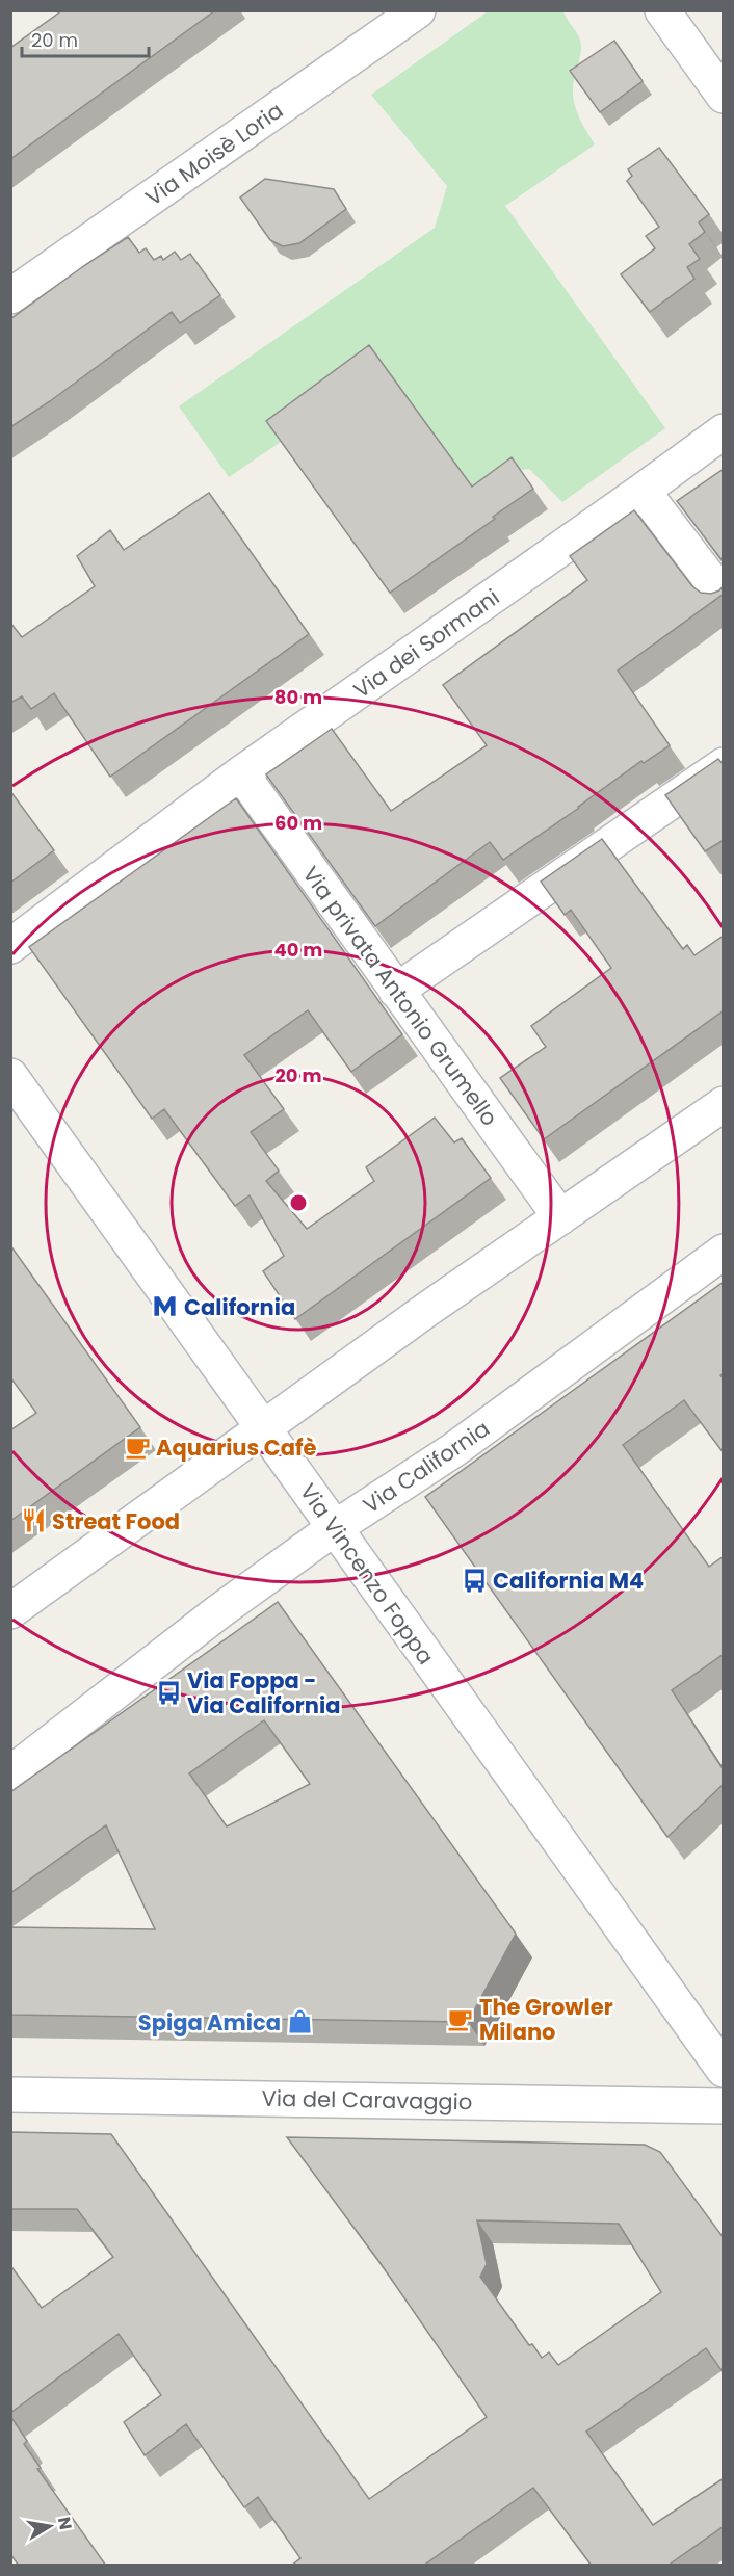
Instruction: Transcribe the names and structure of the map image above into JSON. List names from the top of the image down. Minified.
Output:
{"streets":{"street":["Via Moisè Loria","Via dei Sormani","Via privata Antonio Grumello","Via California","Via Vincenzo Foppa","Via del Caravaggio"]},"crossings":[["Via dei Sormani","Via privata Antonio Grumello"],["Via California","Via Vincenzo Foppa"]],"places":{"metro station":["California"],"cafe":["Aquarius Cafè","The Growler Milano"],"restaurant":["Streat Food"],"bus stop":["California M4","Via Foppa - Via California"],"shop":["Spiga Amica"]},"scale_bar":"20 m","north":"right","rings":["80 m","60 m","40 m","20 m"]}
